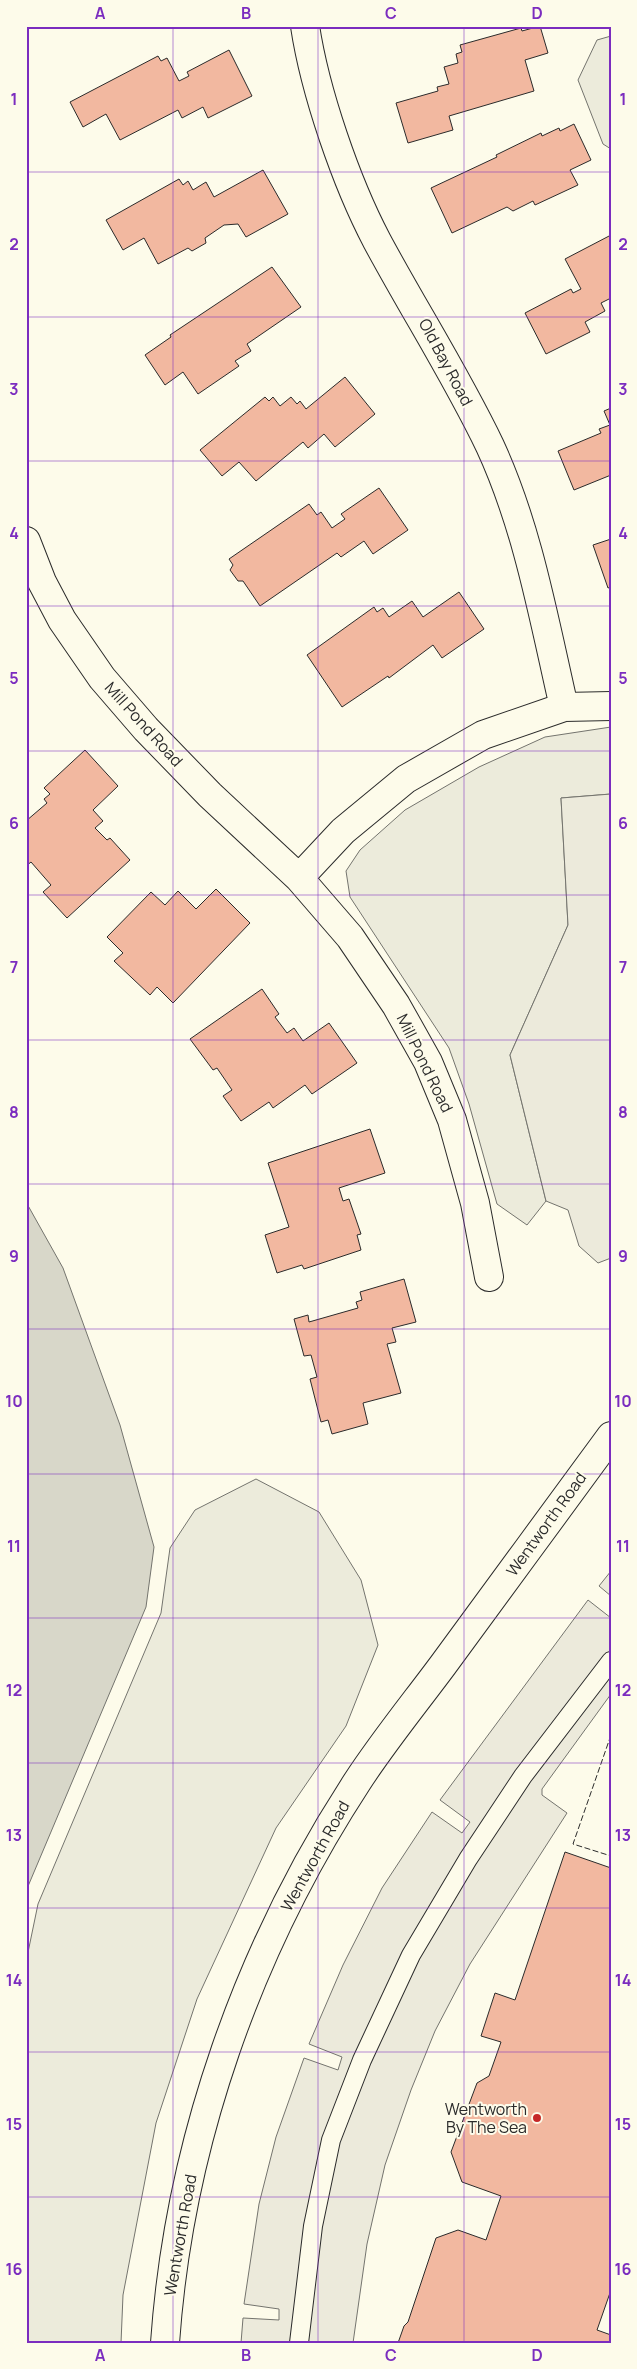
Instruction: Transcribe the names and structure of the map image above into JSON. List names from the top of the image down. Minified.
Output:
{"streets":{"street":["Old Bay Road","Mill Pond Road","Wentworth Road"]},"places":["Wentworth By The Sea"],"grid":{"columns":["A","B","C","D"],"rows":["1","2","3","4","5","6","7","8","9","10","11","12","13","14","15","16"]}}
